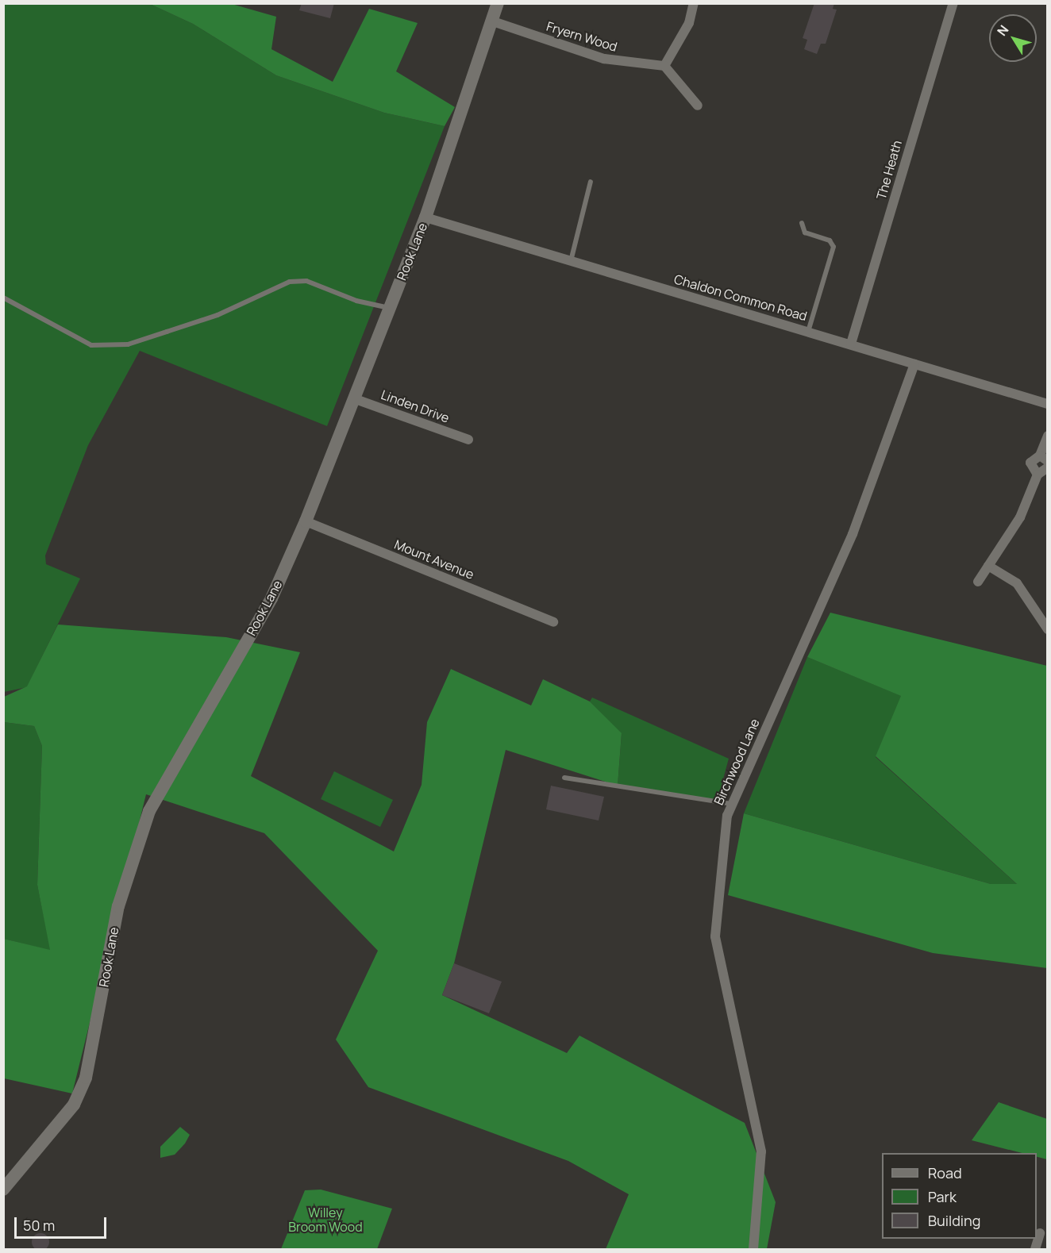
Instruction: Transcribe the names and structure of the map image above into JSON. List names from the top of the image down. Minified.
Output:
{"streets":{"main road":["Rook Lane"],"street":["Fryern Wood","The Heath","Chaldon Common Road","Linden Drive","Mount Avenue","Birchwood Lane"]},"crossings":[["Fryern Wood","Rook Lane"],["The Heath","Chaldon Common Road"],["Rook Lane","Chaldon Common Road"],["Rook Lane","Linden Drive"],["Rook Lane","Mount Avenue"],["Chaldon Common Road","Birchwood Lane"]],"parks":["Willey Broom Wood"],"legend":["Road","Park","Building"],"scale_bar":"50 m","north":"top left"}
